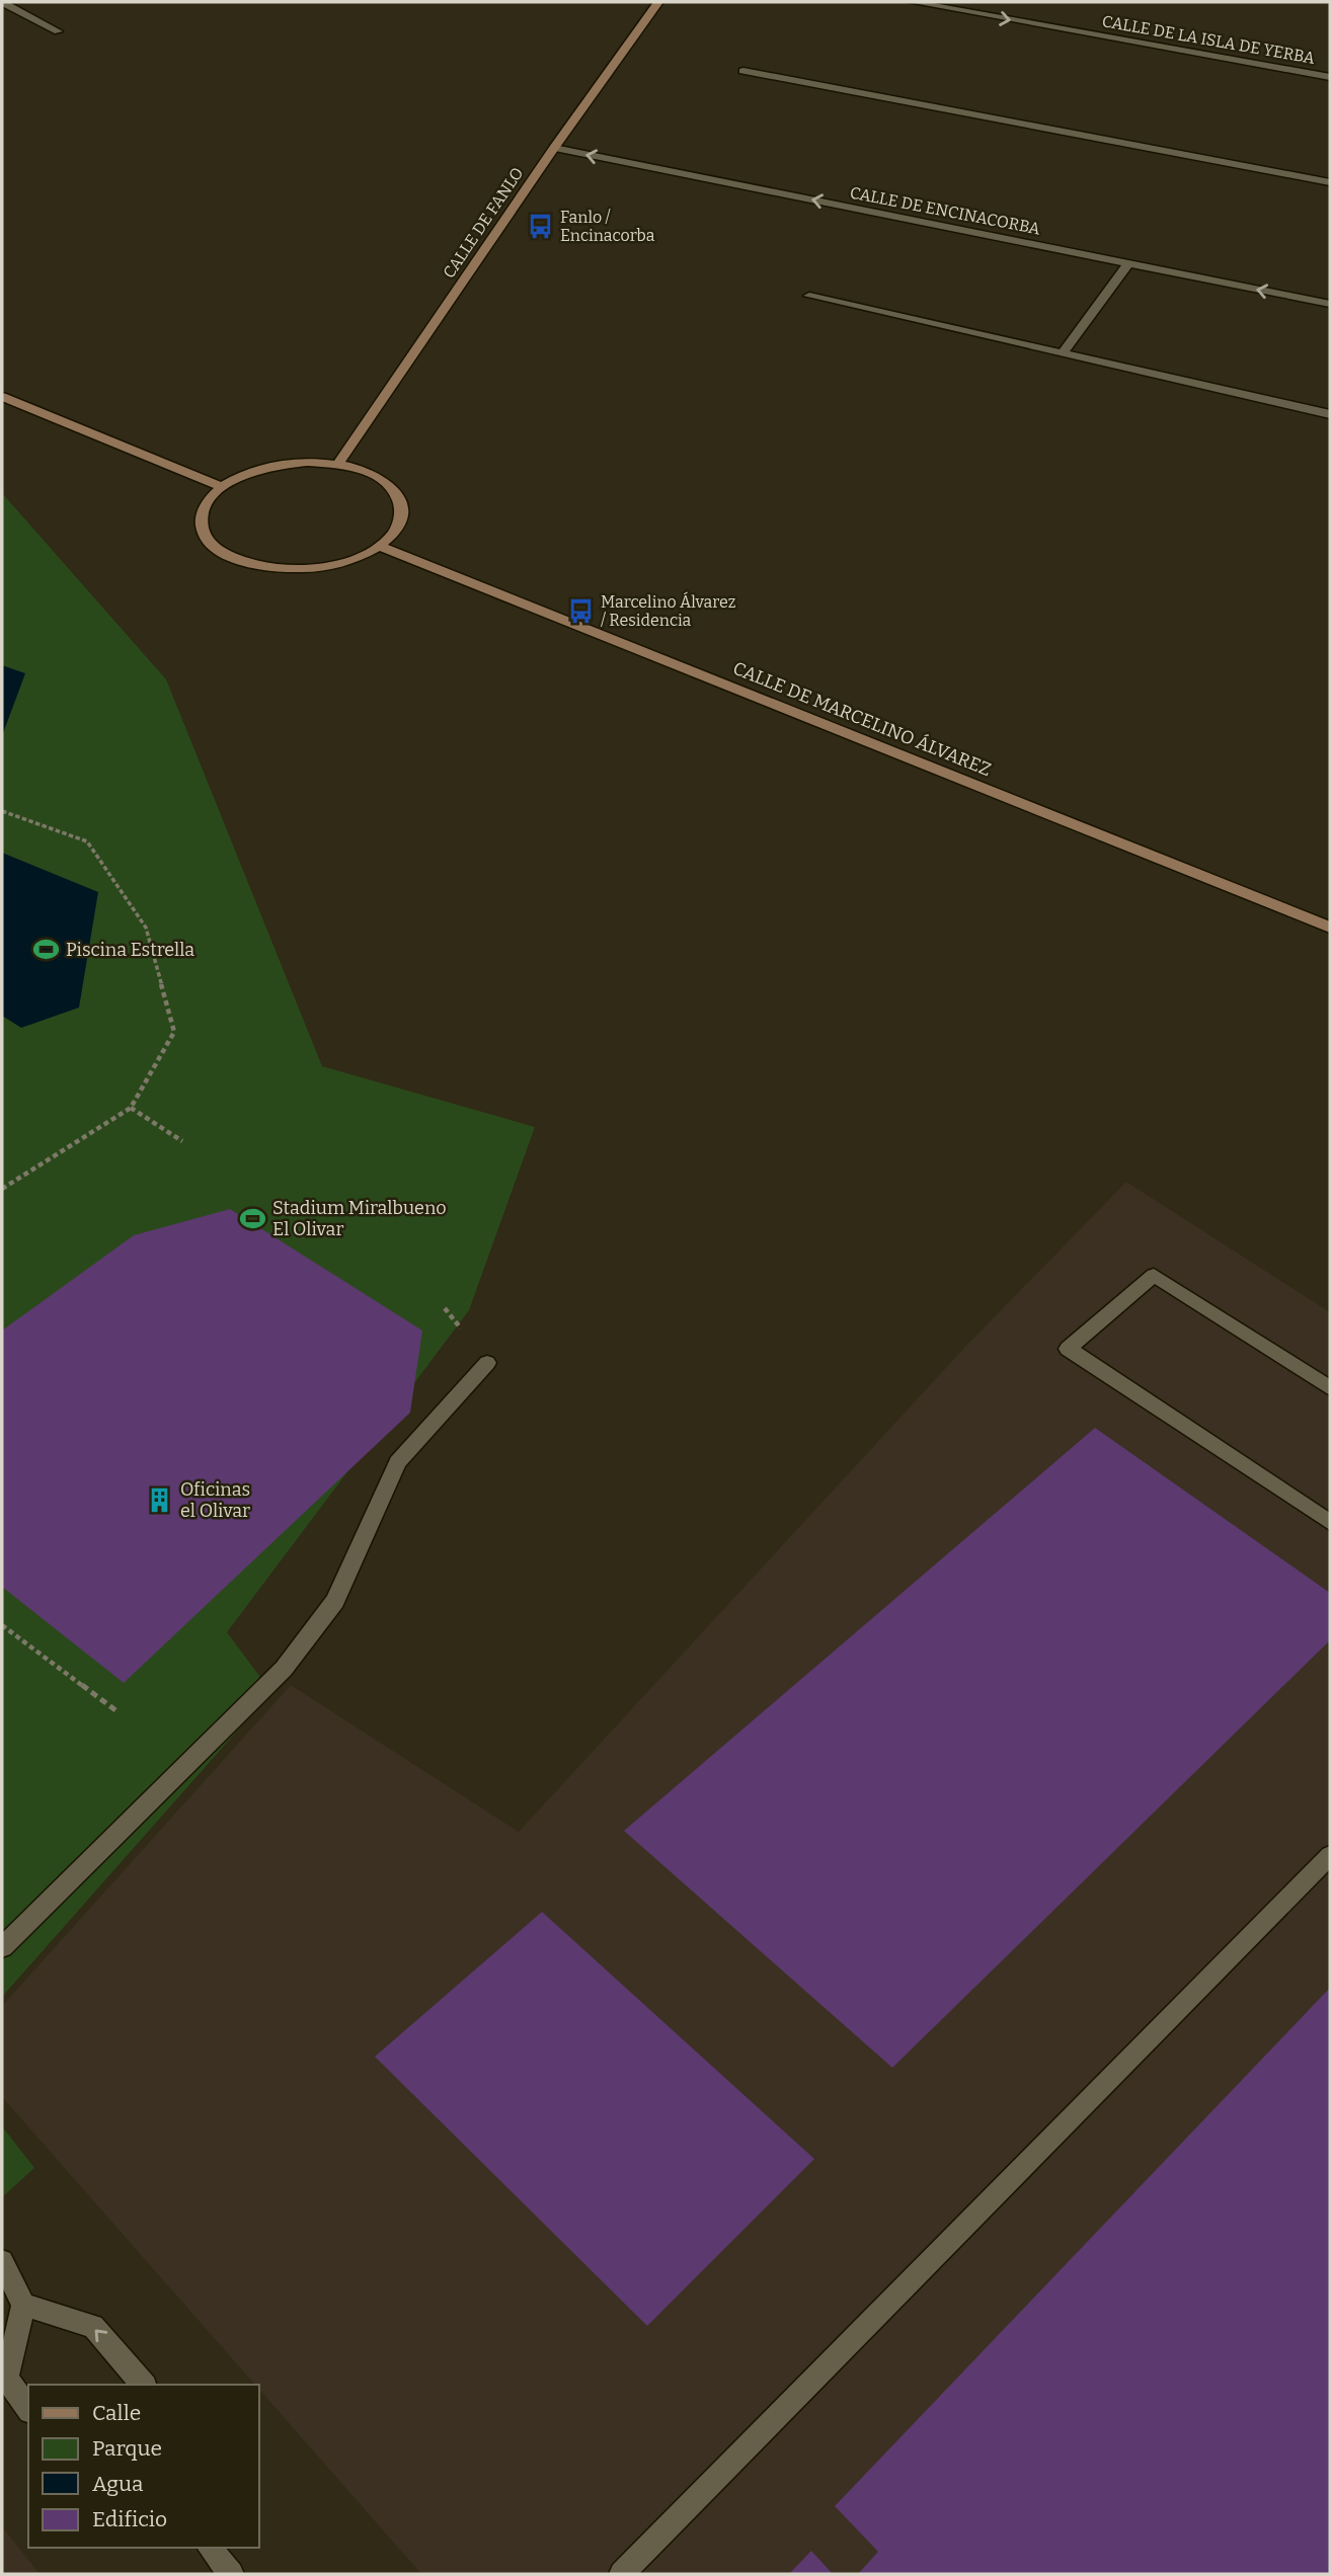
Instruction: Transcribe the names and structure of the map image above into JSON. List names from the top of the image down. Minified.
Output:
{"streets":{"street":["CALLE DE LA ISLA DE YERBA","CALLE DE ENCINACORBA","CALLE DE FANLO","CALLE DE MARCELINO ÁLVAREZ"]},"crossings":[["CALLE DE ENCINACORBA","CALLE DE FANLO"]],"places":{"bus stop":["Fanlo / Encinacorba","Marcelino Álvarez / Residencia"],"sports":["Piscina Estrella","Stadium Miralbueno El Olivar"],"building":["Oficinas el Olivar"]},"legend":["Calle","Parque","Agua","Edificio"]}
